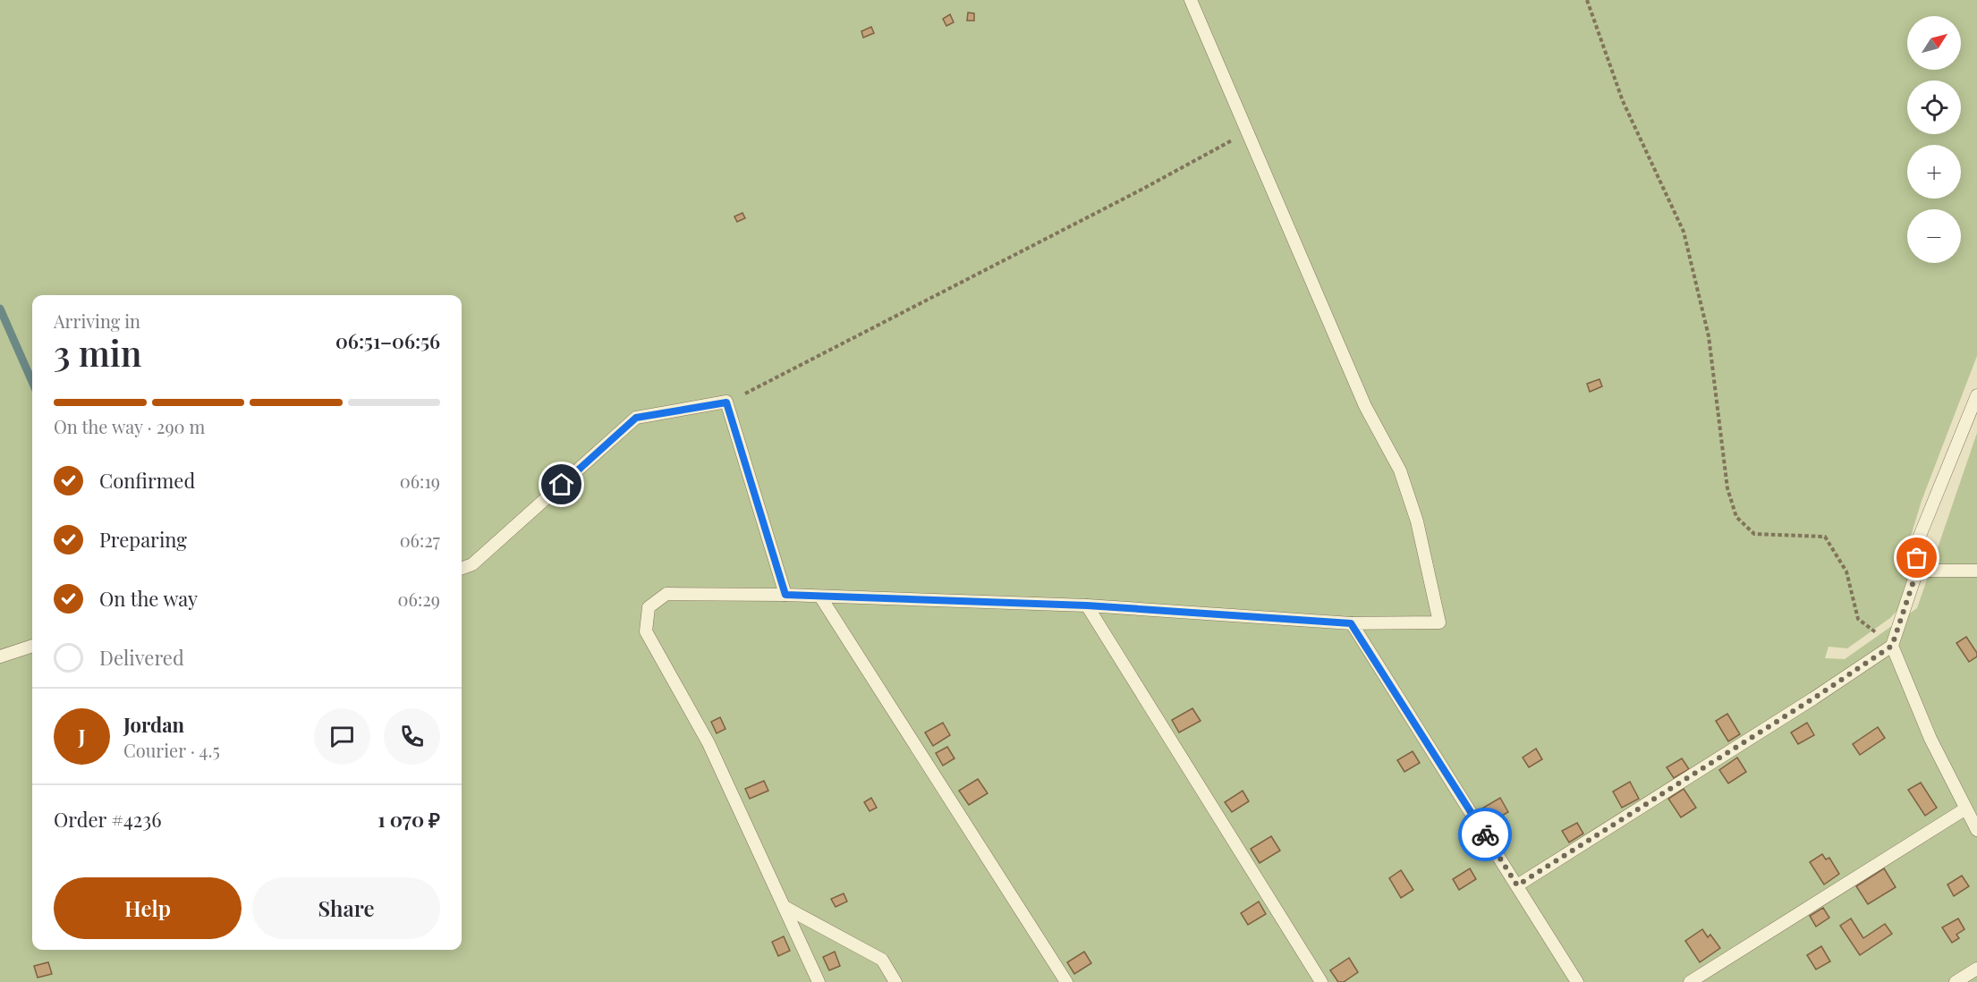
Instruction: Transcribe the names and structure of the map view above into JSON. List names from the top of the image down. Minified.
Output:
{"north":"top right","page":{"map_buttons":["+","−"],"heading":["3 min","Arriving in","06:51–06:56"],"panel":["Jordan","Courier · 4.5","Order #4236","1 070 ₽"],"bar":"On the way · 290 m","list":[["Confirmed","06:19"],["Preparing","06:27"],["On the way","06:29"],"Delivered"],"round":"J","buttons":["Help","Share"]}}
